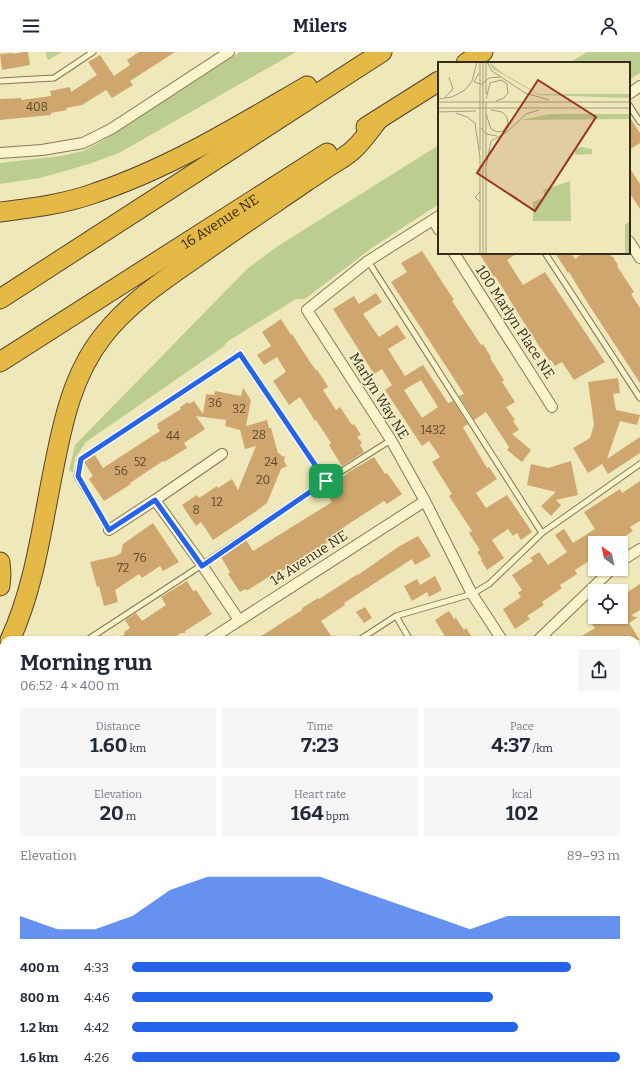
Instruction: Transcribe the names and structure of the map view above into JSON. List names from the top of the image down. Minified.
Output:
{"streets":{"highway":["16 Avenue NE"],"street":["100 Marlyn Place NE","Marlyn Way NE","14 Avenue NE"]},"crossings":[["Marlyn Way NE","14 Avenue NE"]],"house_numbers":["408","36","32","1432","28","44","52","24","56","20","12","8","76","72"],"north":"top left","page":{"header":"Milers","heading":["Morning run","06:52 · 4 × 400 m"],"stats":[["Distance","1.60 km"],["Time","7:23"],["Pace","4:37 /km"],["Elevation","20 m"],["Heart rate","164 bpm"],["kcal","102"]],"chart":["Elevation","89–93 m"],"list":[{"name":"400 m","note":"4:33"},{"name":"800 m","note":"4:46"},{"name":"1.2 km","note":"4:42"},{"name":"1.6 km","note":"4:26"}]}}
